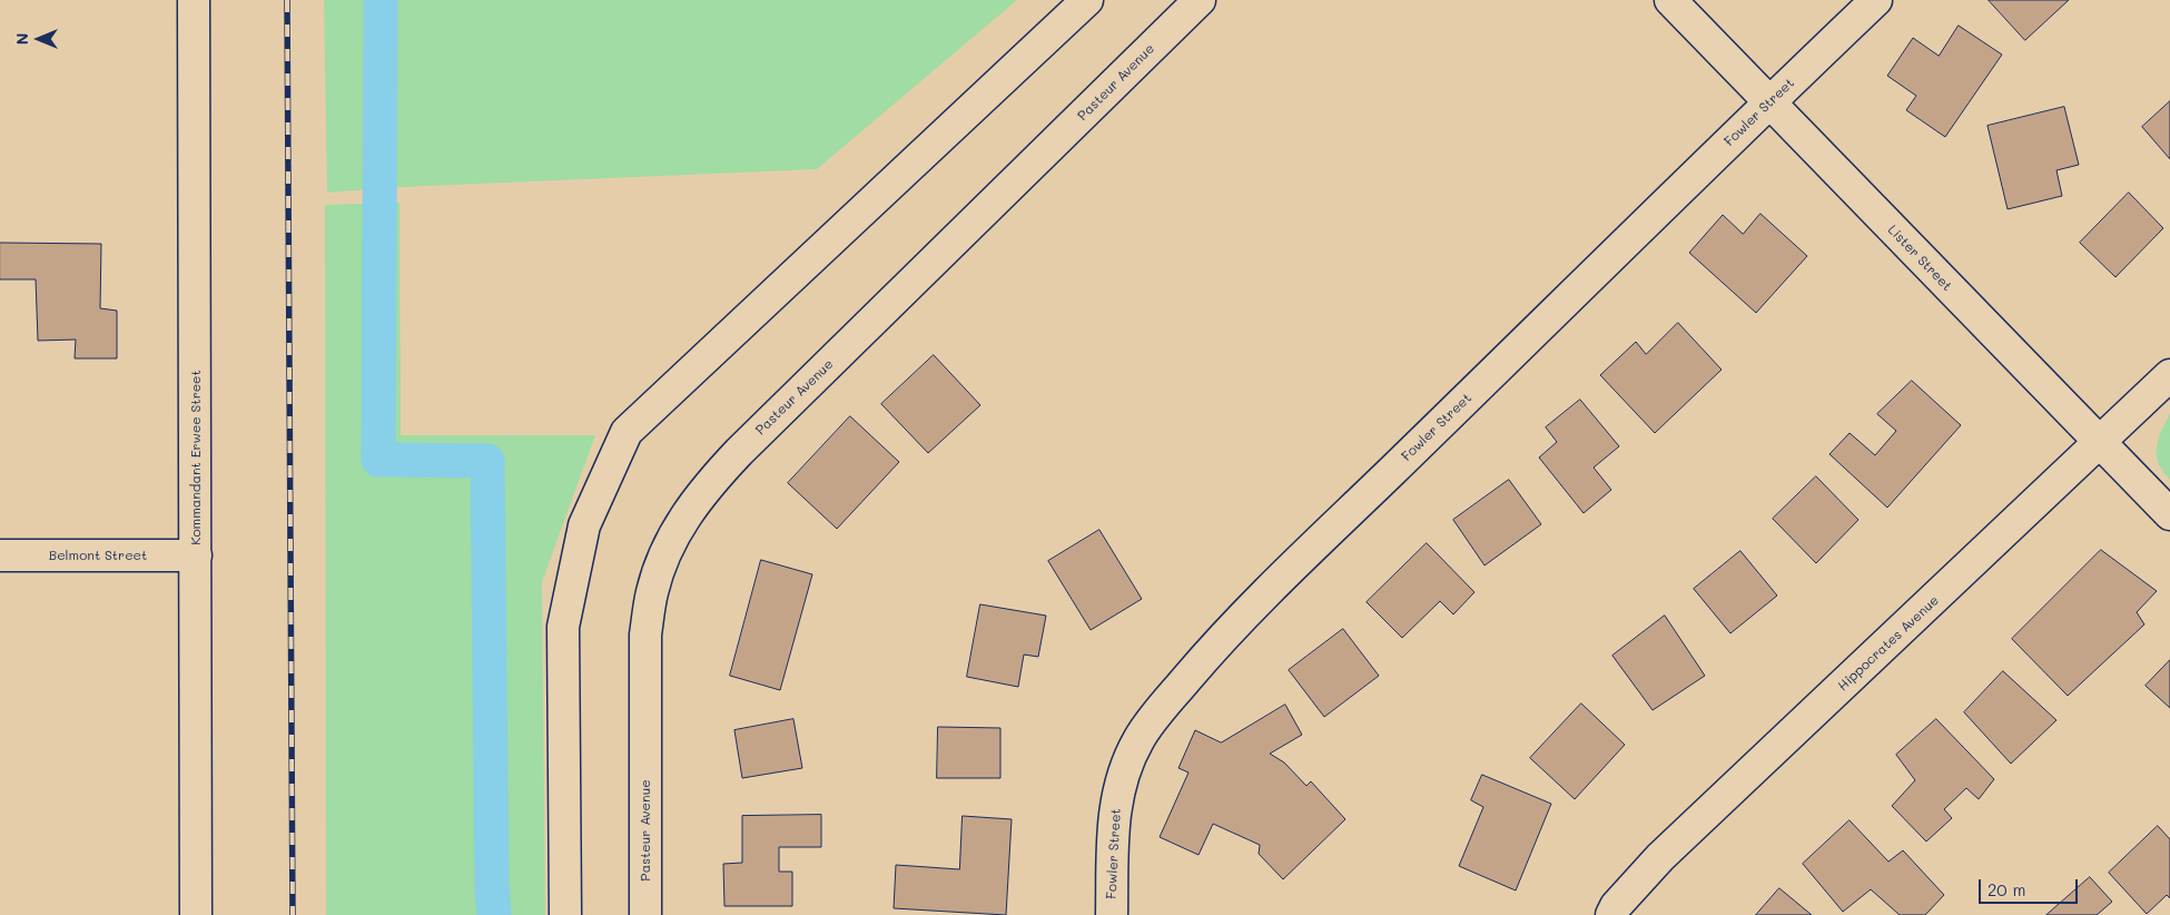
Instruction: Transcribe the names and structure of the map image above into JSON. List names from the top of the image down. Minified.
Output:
{"streets":{"street":["Pasteur Avenue","Fowler Street","Lister Street","Kommandant Erwee Street","Belmont Street","Hippocrates Avenue"]},"crossings":[["Fowler Street","Lister Street"],["Lister Street","Hippocrates Avenue"],["Kommandant Erwee Street","Belmont Street"]],"scale_bar":"20 m","north":"left"}
